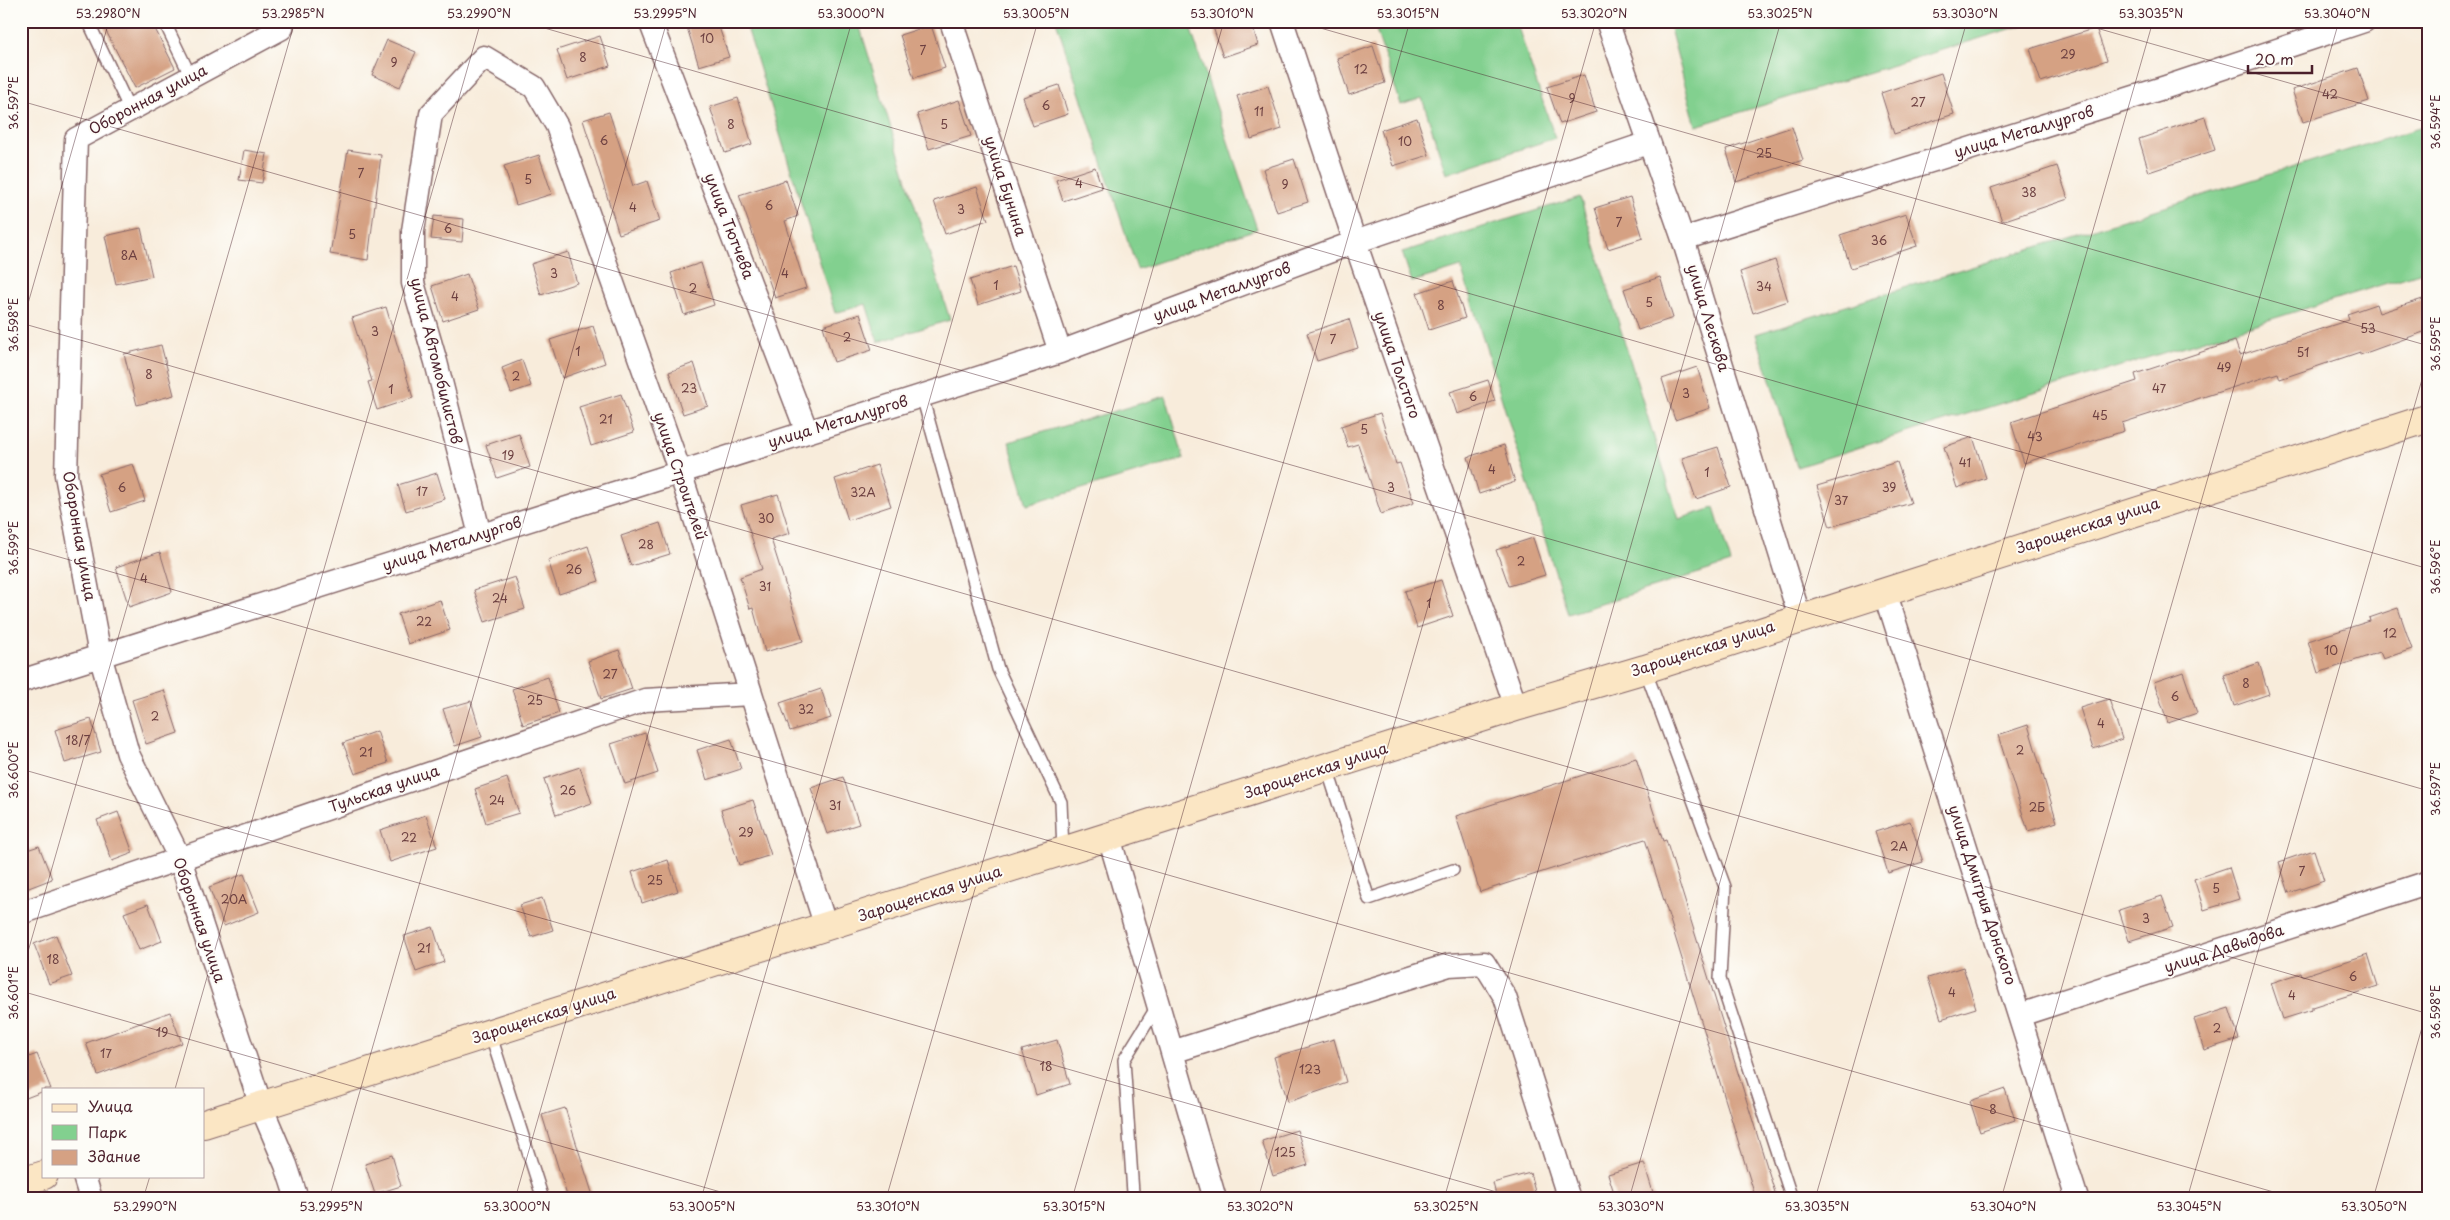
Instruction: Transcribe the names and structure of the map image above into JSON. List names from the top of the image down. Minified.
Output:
{"streets":{"street":["Оборонная улица","улица Металлургов","улица Бунина","улица Тютчева","улица Лескова","улица Автомобилистов","улица Толстого","улица Строителей","Зарощенская улица","Тульская улица","улица Дмитрия Донского","улица Давыдова"]},"crossings":[["Оборонная улица","улица Металлургов"],["Оборонная улица","Зарощенская улица"],["Оборонная улица","Тульская улица"],["улица Металлургов","улица Бунина"],["улица Металлургов","улица Тютчева"],["улица Металлургов","улица Лескова"],["улица Металлургов","улица Автомобилистов"],["улица Металлургов","улица Толстого"],["улица Металлургов","улица Строителей"],["улица Лескова","Зарощенская улица"],["улица Автомобилистов","улица Строителей"],["улица Толстого","Зарощенская улица"],["улица Строителей","Зарощенская улица"],["улица Строителей","Тульская улица"],["Зарощенская улица","улица Дмитрия Донского"],["улица Дмитрия Донского","улица Давыдова"]],"house_numbers":["10","7","29","8","9","12","42","9","27","6","11","8","5","6","10","25","7","5","4","9","38","6","4","3","7","6","5","36","8А","3","4","1","34","2","4","5","8","53","3","2","7","1","51","49","8","2","23","47","1","3","6","45","21","5","43","19","41","4","1","6","3","39","17","32А","37","30","28","2","26","4","31","24","1","22","12","10","27","8","6","25","32","2","4","18/7","2","21","26","24","31","2Б","29","22","2А","7","25","5","20А","3","21","18","6","4","4","2","19","17","18","123","8","125"],"legend":["Улица","Парк","Здание"],"scale_bar":"20 m","coordinates":["53.2980°N","53.2985°N","53.2990°N","53.2995°N","53.3000°N","53.3005°N","53.3010°N","53.3015°N","53.3020°N","53.3025°N","53.3030°N","53.3035°N","53.3040°N","36.597°E","36.594°E","36.598°E","36.595°E","36.599°E","36.596°E","36.600°E","36.601°E","53.3045°N","53.3050°N"]}
